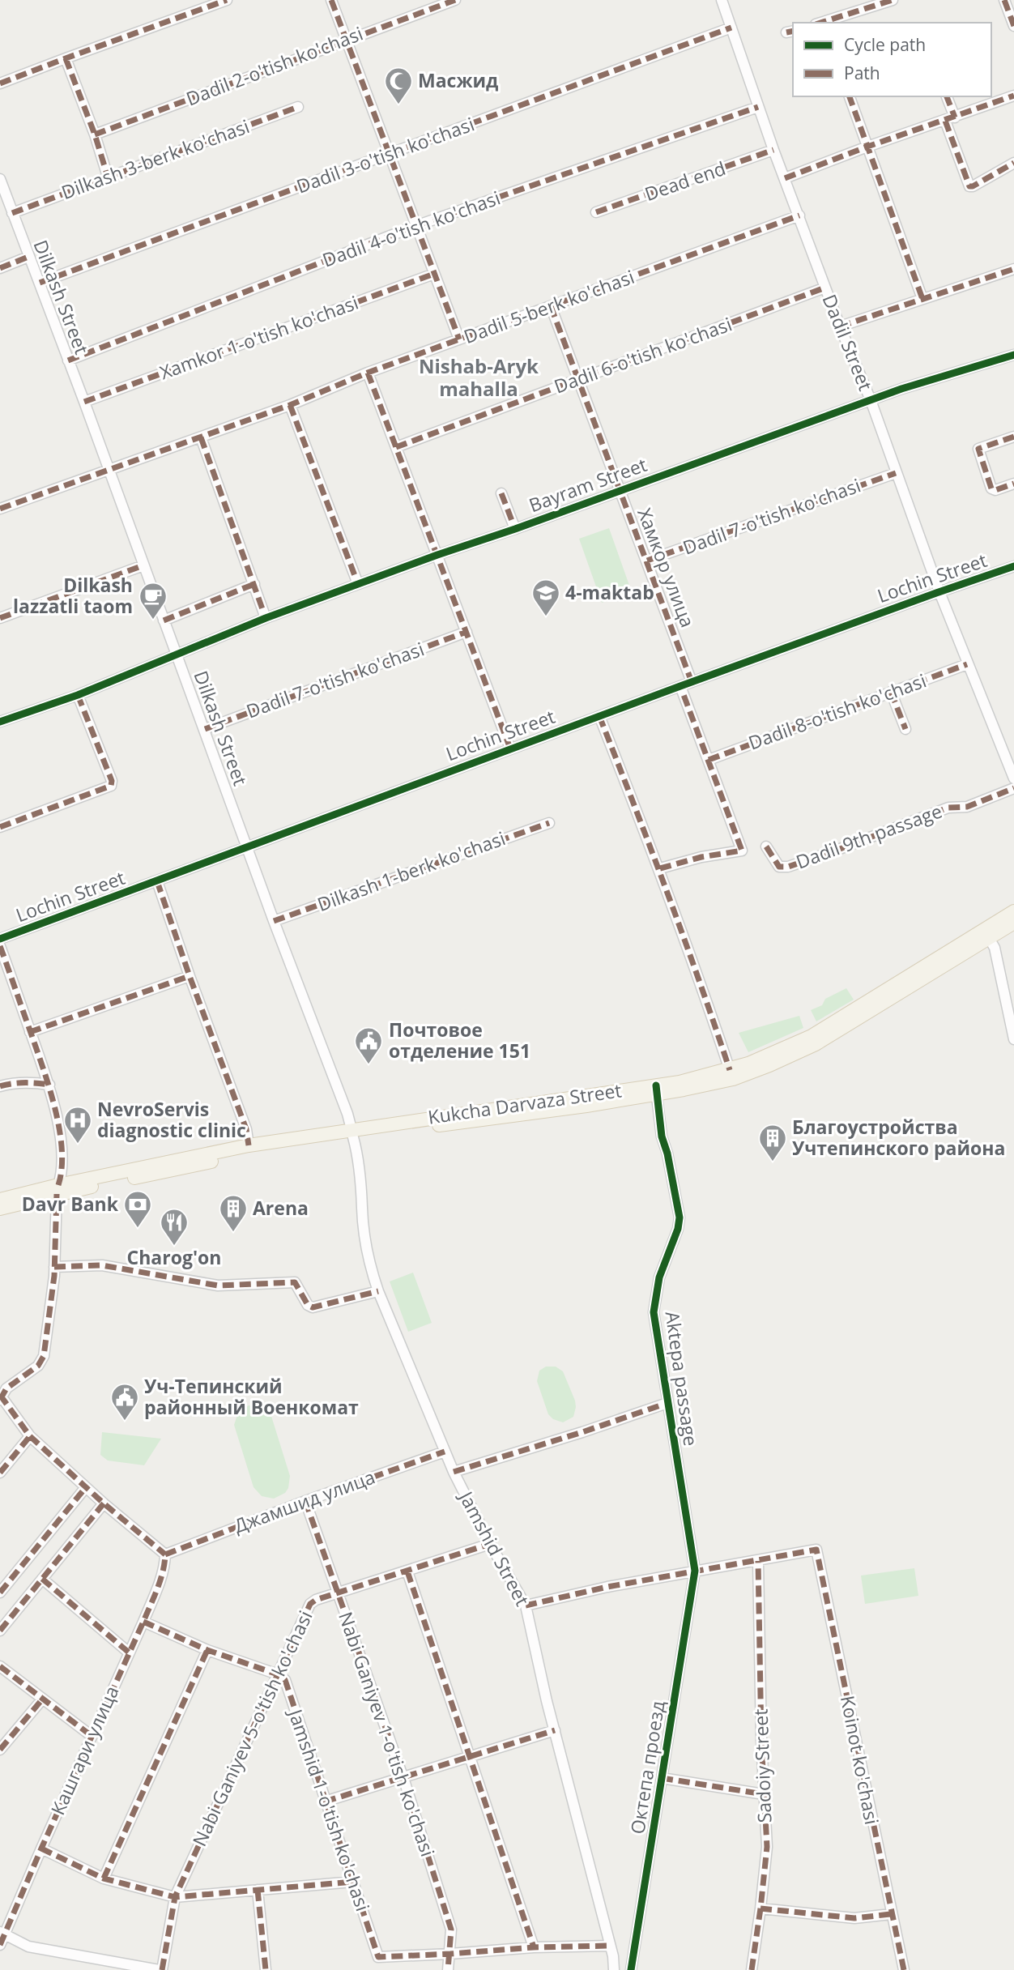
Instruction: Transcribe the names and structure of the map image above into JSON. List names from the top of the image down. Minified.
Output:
{"streets":{"main road":["Kukcha Darvaza Street"],"street":["Dadil 2-o'tish ko'chasi","Dadil 3-o'tish ko'chasi","Dilkash 3-berk ko'chasi","Dead end","Dadil 4-o'tish ko'chasi","Dilkash Street","Dadil 5-berk ko'chasi","Xamkor 1-o'tish ko'chasi","Dadil Street","Dadil 6-o'tish ko'chasi","Bayram Street","Dadil 7-o'tish ko'chasi","Хамкор улица","Lochin Street","Dadil 8-o'tish ko'chasi","Dadil 9th passage","Dilkash 1-berk ko'chasi","Aktepa passage","Джамшид улица","Jamshid Street","Nabi Ganiyev 5-o'tish ko'chasi","Nabi Ganiyev 1-o'tish ko'chasi","Кашгари улица","Koinot ko'chasi","Sadoiy Street","Октепа проезд","Jamshid 1-o'tish ko'chasi"]},"crossings":[["Dadil 3-o'tish ko'chasi","Dilkash Street"],["Dadil 3-o'tish ko'chasi","Dadil Street"],["Dilkash 3-berk ko'chasi","Dilkash Street"],["Dead end","Dadil Street"],["Dadil 4-o'tish ko'chasi","Dilkash Street"],["Dadil 4-o'tish ko'chasi","Dadil Street"],["Dilkash Street","Dadil 5-berk ko'chasi"],["Dilkash Street","Xamkor 1-o'tish ko'chasi"],["Dilkash Street","Bayram Street"],["Dilkash Street","Dadil 7-o'tish ko'chasi"],["Dilkash Street","Lochin Street"],["Dilkash Street","Dilkash 1-berk ko'chasi"],["Dilkash Street","Kukcha Darvaza Street"],["Dilkash Street","Jamshid Street"],["Dadil 5-berk ko'chasi","Dadil Street"],["Dadil 5-berk ko'chasi","Хамкор улица"],["Dadil Street","Dadil 6-o'tish ko'chasi"],["Dadil Street","Bayram Street"],["Dadil Street","Dadil 7-o'tish ko'chasi"],["Dadil Street","Lochin Street"],["Dadil Street","Dadil 8-o'tish ko'chasi"],["Dadil 6-o'tish ko'chasi","Хамкор улица"],["Bayram Street","Хамкор улица"],["Dadil 7-o'tish ko'chasi","Хамкор улица"],["Хамкор улица","Lochin Street"],["Kukcha Darvaza Street","Aktepa passage"],["Kukcha Darvaza Street","Jamshid Street"],["Aktepa passage","Октепа проезд"],["Джамшид улица","Jamshid Street"],["Джамшид улица","Nabi Ganiyev 1-o'tish ko'chasi"],["Джамшид улица","Кашгари улица"],["Jamshid Street","Nabi Ganiyev 5-o'tish ko'chasi"],["Nabi Ganiyev 5-o'tish ko'chasi","Nabi Ganiyev 1-o'tish ko'chasi"],["Nabi Ganiyev 5-o'tish ko'chasi","Jamshid 1-o'tish ko'chasi"],["Nabi Ganiyev 1-o'tish ko'chasi","Jamshid 1-o'tish ko'chasi"],["Koinot ko'chasi","Sadoiy Street"]],"districts":["Nishab-Aryk mahalla"],"places":{"mosque":["Масжид"],"school or university":["4-maktab"],"cafe":["Dilkash lazzatli taom"],"public building":["Почтовое отделение 151","Уч-Тепинский районный Военкомат"],"hospital":["NevroServis diagnostic clinic"],"building":["Благоустройства Учтепинского района","Arena"],"bank":["Davr Bank"],"restaurant":["Charog'on"]},"legend":["Cycle path","Path"]}
